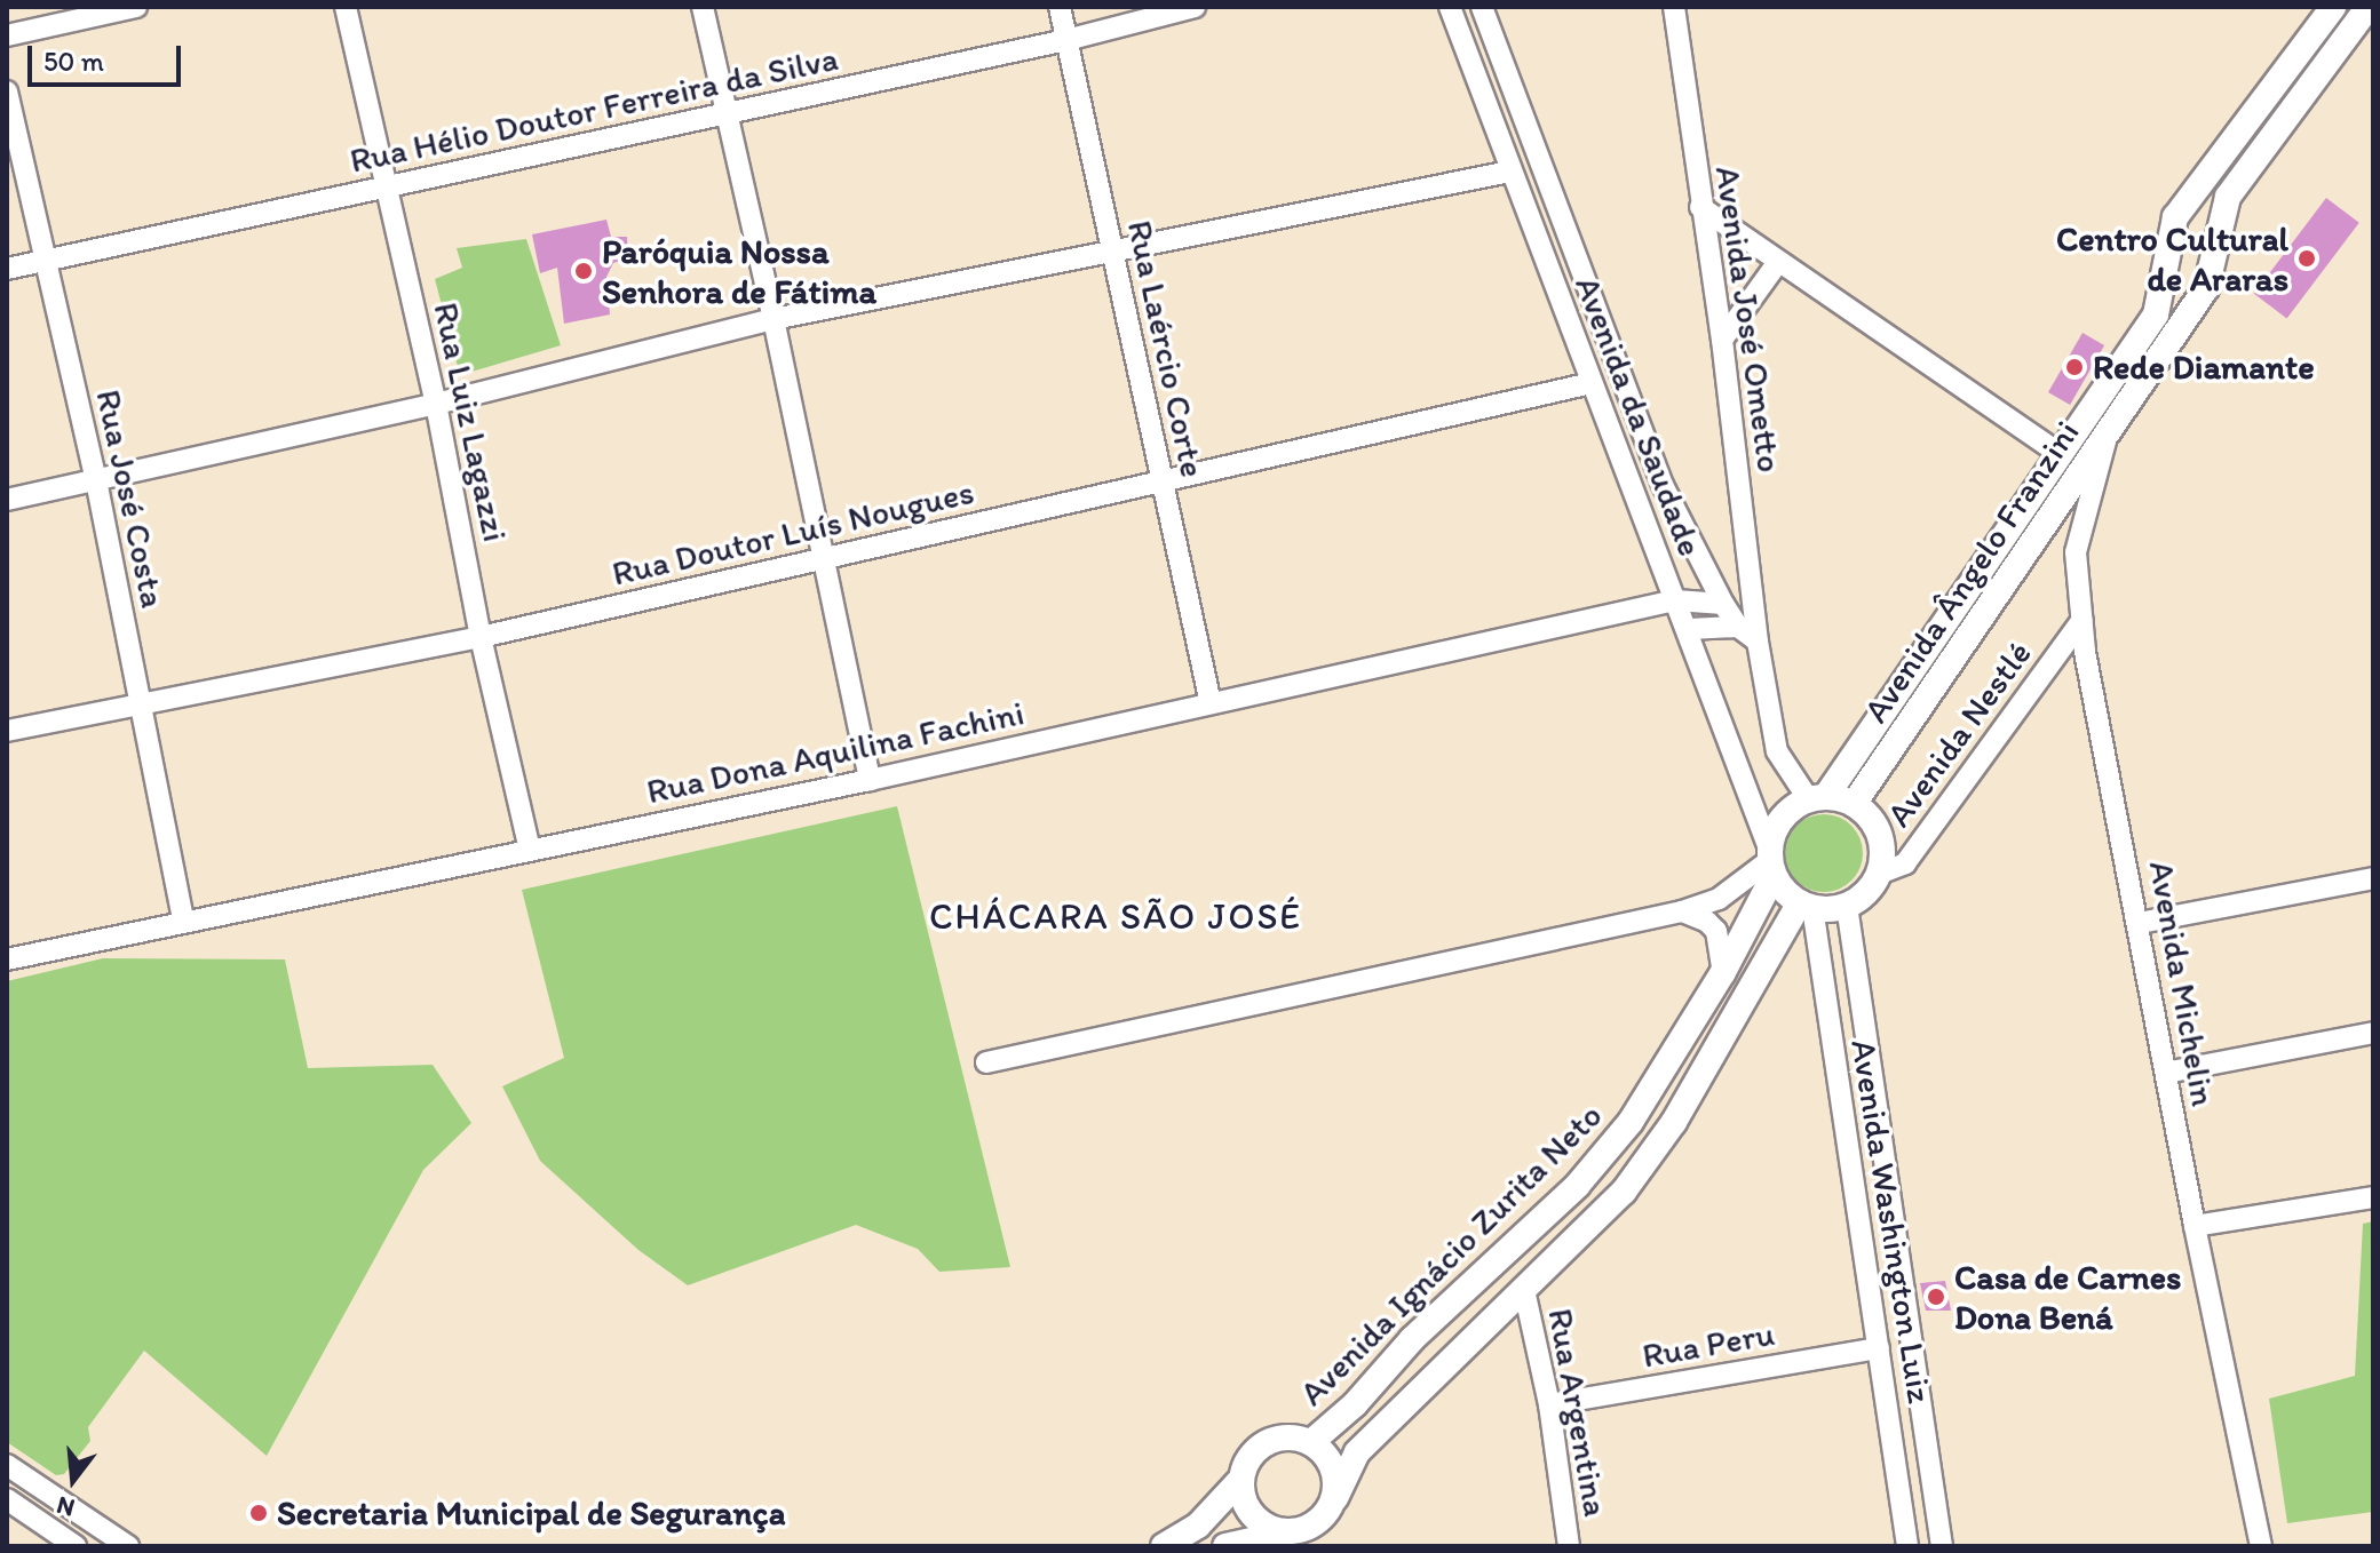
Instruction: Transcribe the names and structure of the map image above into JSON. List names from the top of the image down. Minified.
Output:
{"streets":{"main road":["Avenida Ângelo Franzini","Avenida Ignácio Zurita Neto"],"street":["Rua Hélio Doutor Ferreira da Silva","Avenida José Ometto","Rua Laércio Corte","Avenida da Saudade","Rua Luiz Lagazzi","Rua José Costa","Rua Doutor Luís Nougues","Avenida Nestlé","Rua Dona Aquilina Fachini","Avenida Michelin","Avenida Washington Luiz","Rua Peru","Rua Argentina"]},"crossings":[["Rua Hélio Doutor Ferreira da Silva","Rua Laércio Corte"],["Rua Hélio Doutor Ferreira da Silva","Rua Luiz Lagazzi"],["Rua Hélio Doutor Ferreira da Silva","Rua José Costa"],["Avenida José Ometto","Avenida da Saudade"],["Rua Laércio Corte","Rua Doutor Luís Nougues"],["Rua Laércio Corte","Rua Dona Aquilina Fachini"],["Avenida da Saudade","Rua Doutor Luís Nougues"],["Avenida da Saudade","Avenida Ângelo Franzini"],["Avenida da Saudade","Avenida Nestlé"],["Avenida da Saudade","Rua Dona Aquilina Fachini"],["Avenida da Saudade","Avenida Washington Luiz"],["Avenida da Saudade","Avenida Ignácio Zurita Neto"],["Rua Luiz Lagazzi","Rua Doutor Luís Nougues"],["Rua Luiz Lagazzi","Rua Dona Aquilina Fachini"],["Rua José Costa","Rua Doutor Luís Nougues"],["Rua José Costa","Rua Dona Aquilina Fachini"],["Avenida Ângelo Franzini","Avenida Nestlé"],["Avenida Ângelo Franzini","Avenida Michelin"],["Avenida Ângelo Franzini","Avenida Washington Luiz"],["Avenida Ângelo Franzini","Avenida Ignácio Zurita Neto"],["Avenida Nestlé","Avenida Michelin"],["Avenida Nestlé","Avenida Washington Luiz"],["Avenida Nestlé","Avenida Ignácio Zurita Neto"],["Avenida Washington Luiz","Avenida Ignácio Zurita Neto"],["Avenida Washington Luiz","Rua Peru"],["Avenida Ignácio Zurita Neto","Rua Argentina"],["Rua Peru","Rua Argentina"]],"districts":["CHÁCARA SÃO JOSÉ"],"places":["Centro Cultural de Araras","Paróquia Nossa Senhora de Fátima","Rede Diamante","Casa de Carnes Dona Bená","Secretaria Municipal de Segurança"],"scale_bar":"50 m","north":"bottom"}
